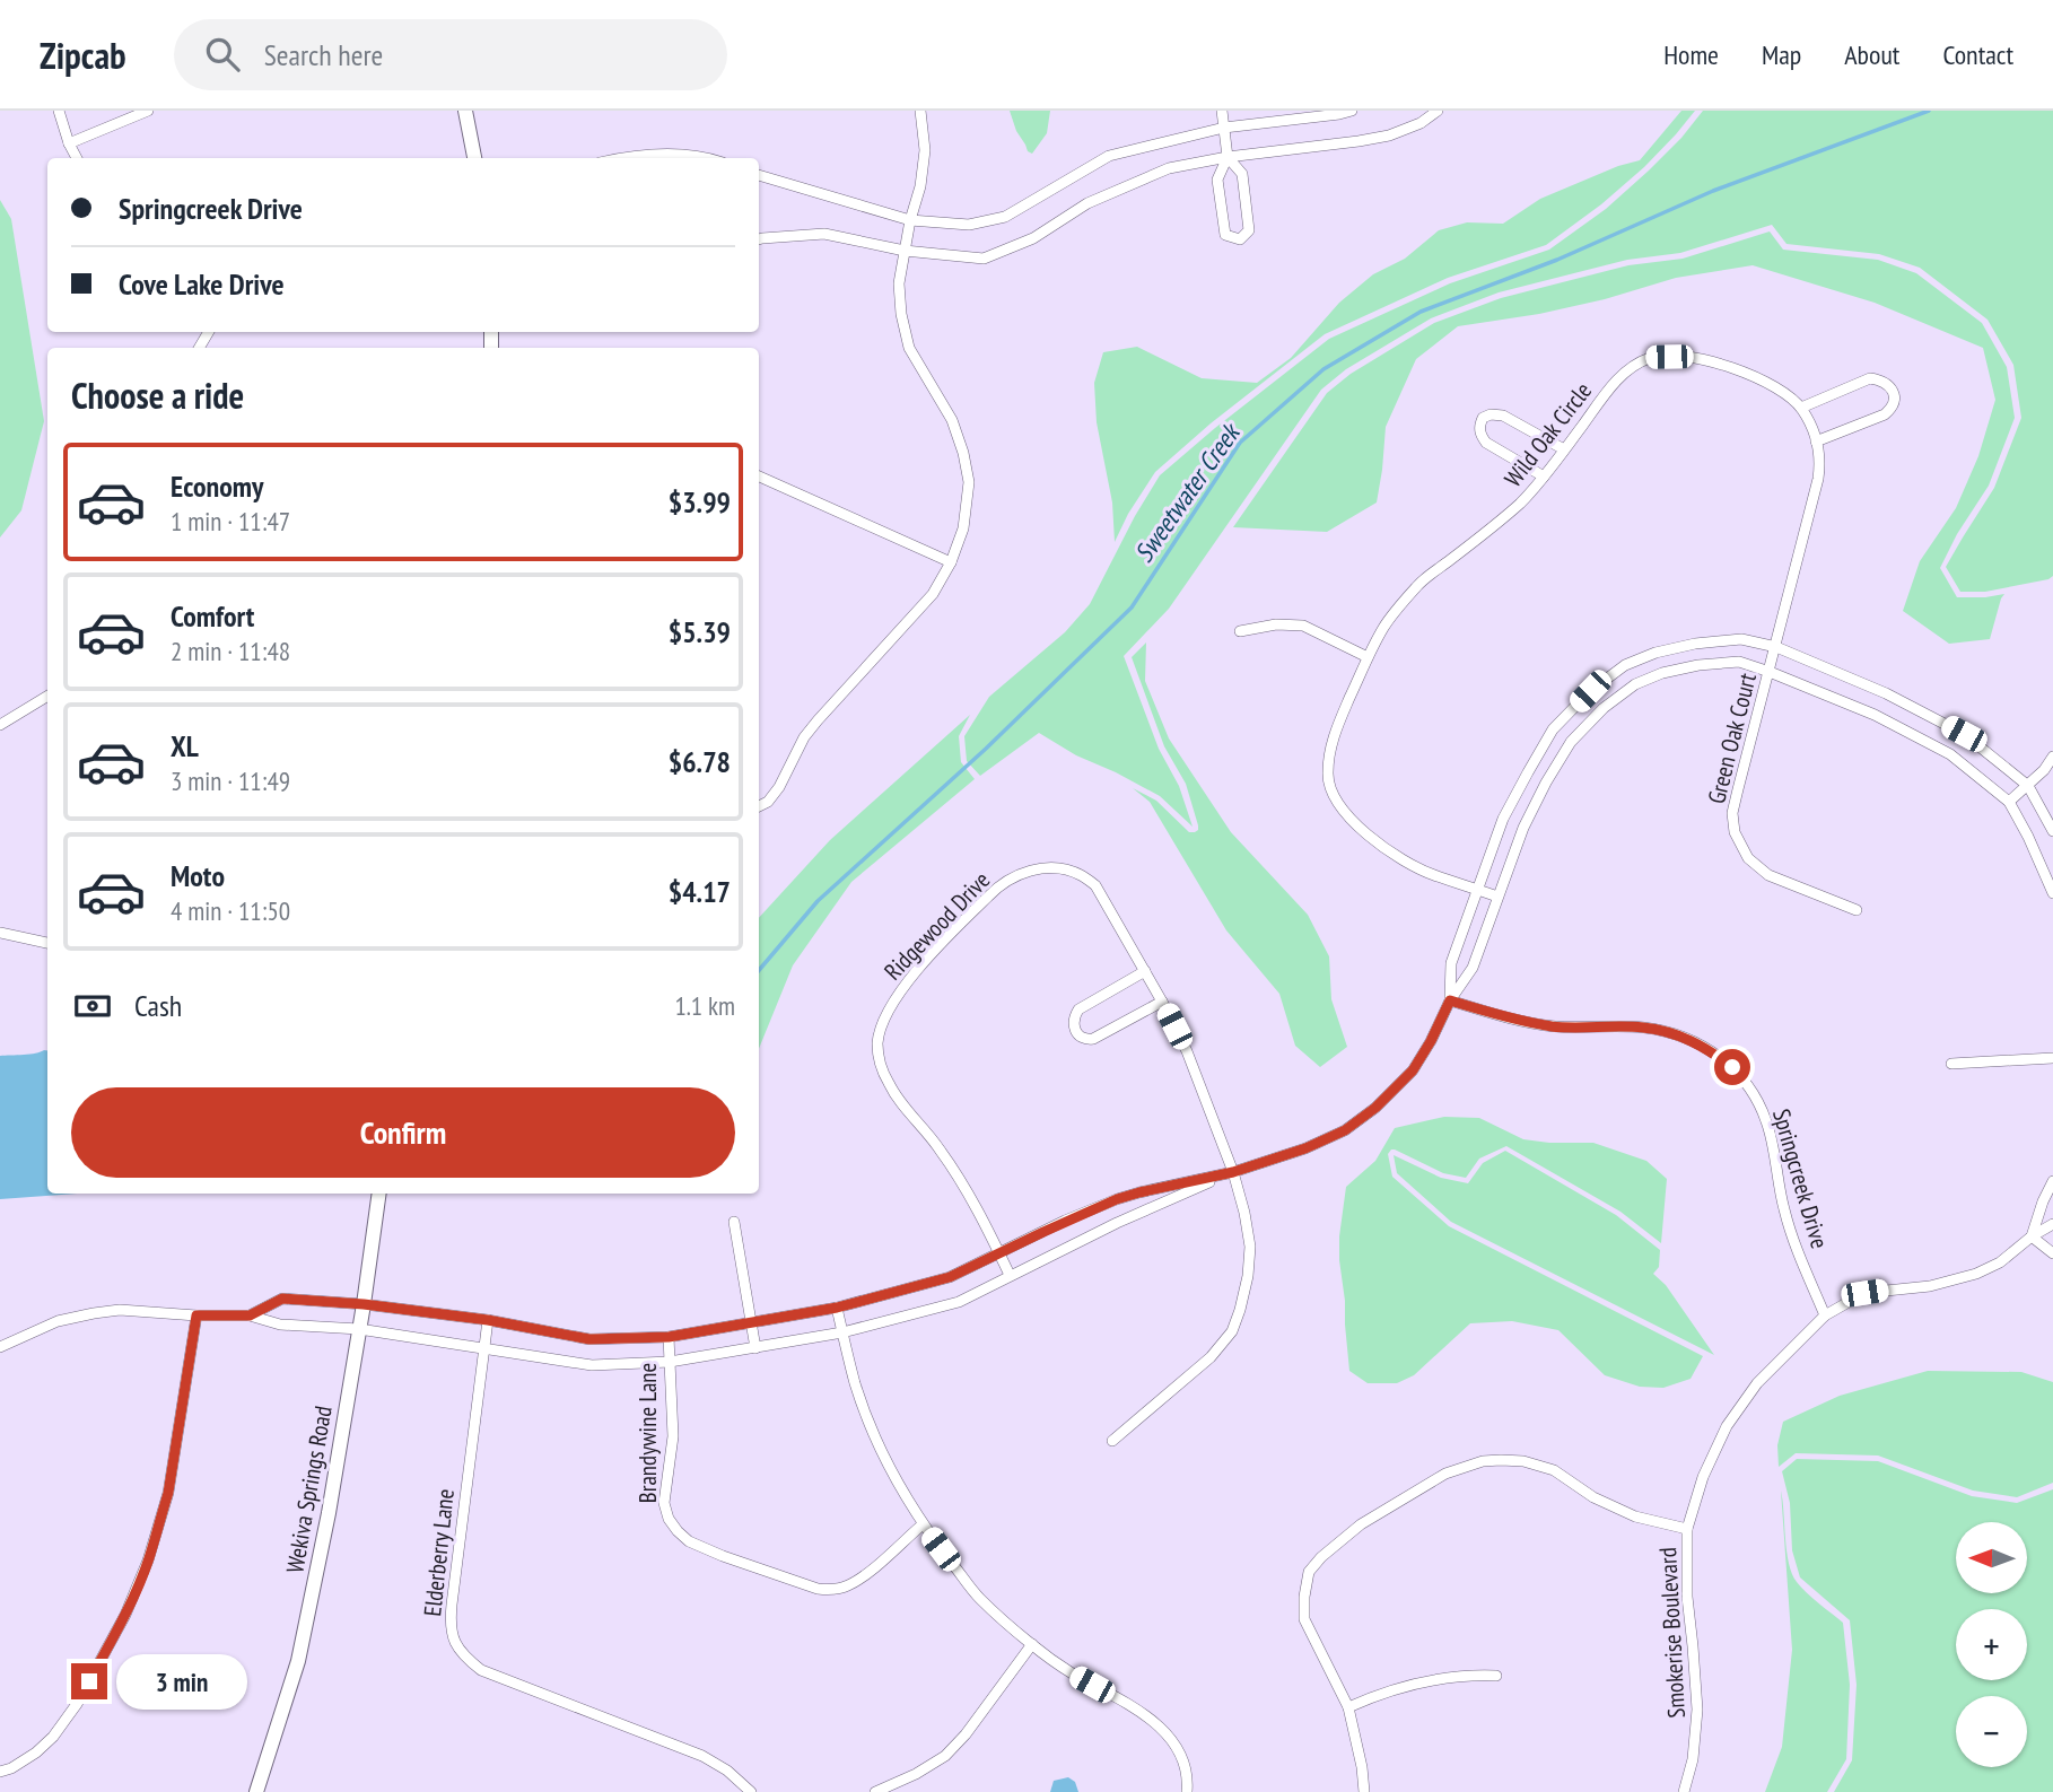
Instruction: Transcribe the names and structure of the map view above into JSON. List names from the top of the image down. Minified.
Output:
{"streets":{"main road":["Wekiva Springs Road"],"street":["Wild Oak Circle","Green Oak Court","Ridgewood Drive","Springcreek Drive","Brandywine Lane","Elderberry Lane","Smokerise Boulevard"]},"crossings":[["Springcreek Drive","Smokerise Boulevard"]],"water":["Sweetwater Creek"],"north":"left","page":{"header":"Zipcab","search":"Search here","nav":["Home","Map","About","Contact"],"banner":["Springcreek Drive","Cove Lake Drive"],"heading":"Choose a ride","list":[{"name":"Economy","note":"1 min · 11:47","value":"$3.99"},{"name":"Comfort","note":"2 min · 11:48","value":"$5.39"},{"name":"XL","note":"3 min · 11:49","value":"$6.78"},{"name":"Moto","note":"4 min · 11:50","value":"$4.17"}],"pay":["Cash","1.1 km"],"buttons":"Confirm","map_buttons":["+","−"],"bubble":"3 min"}}
